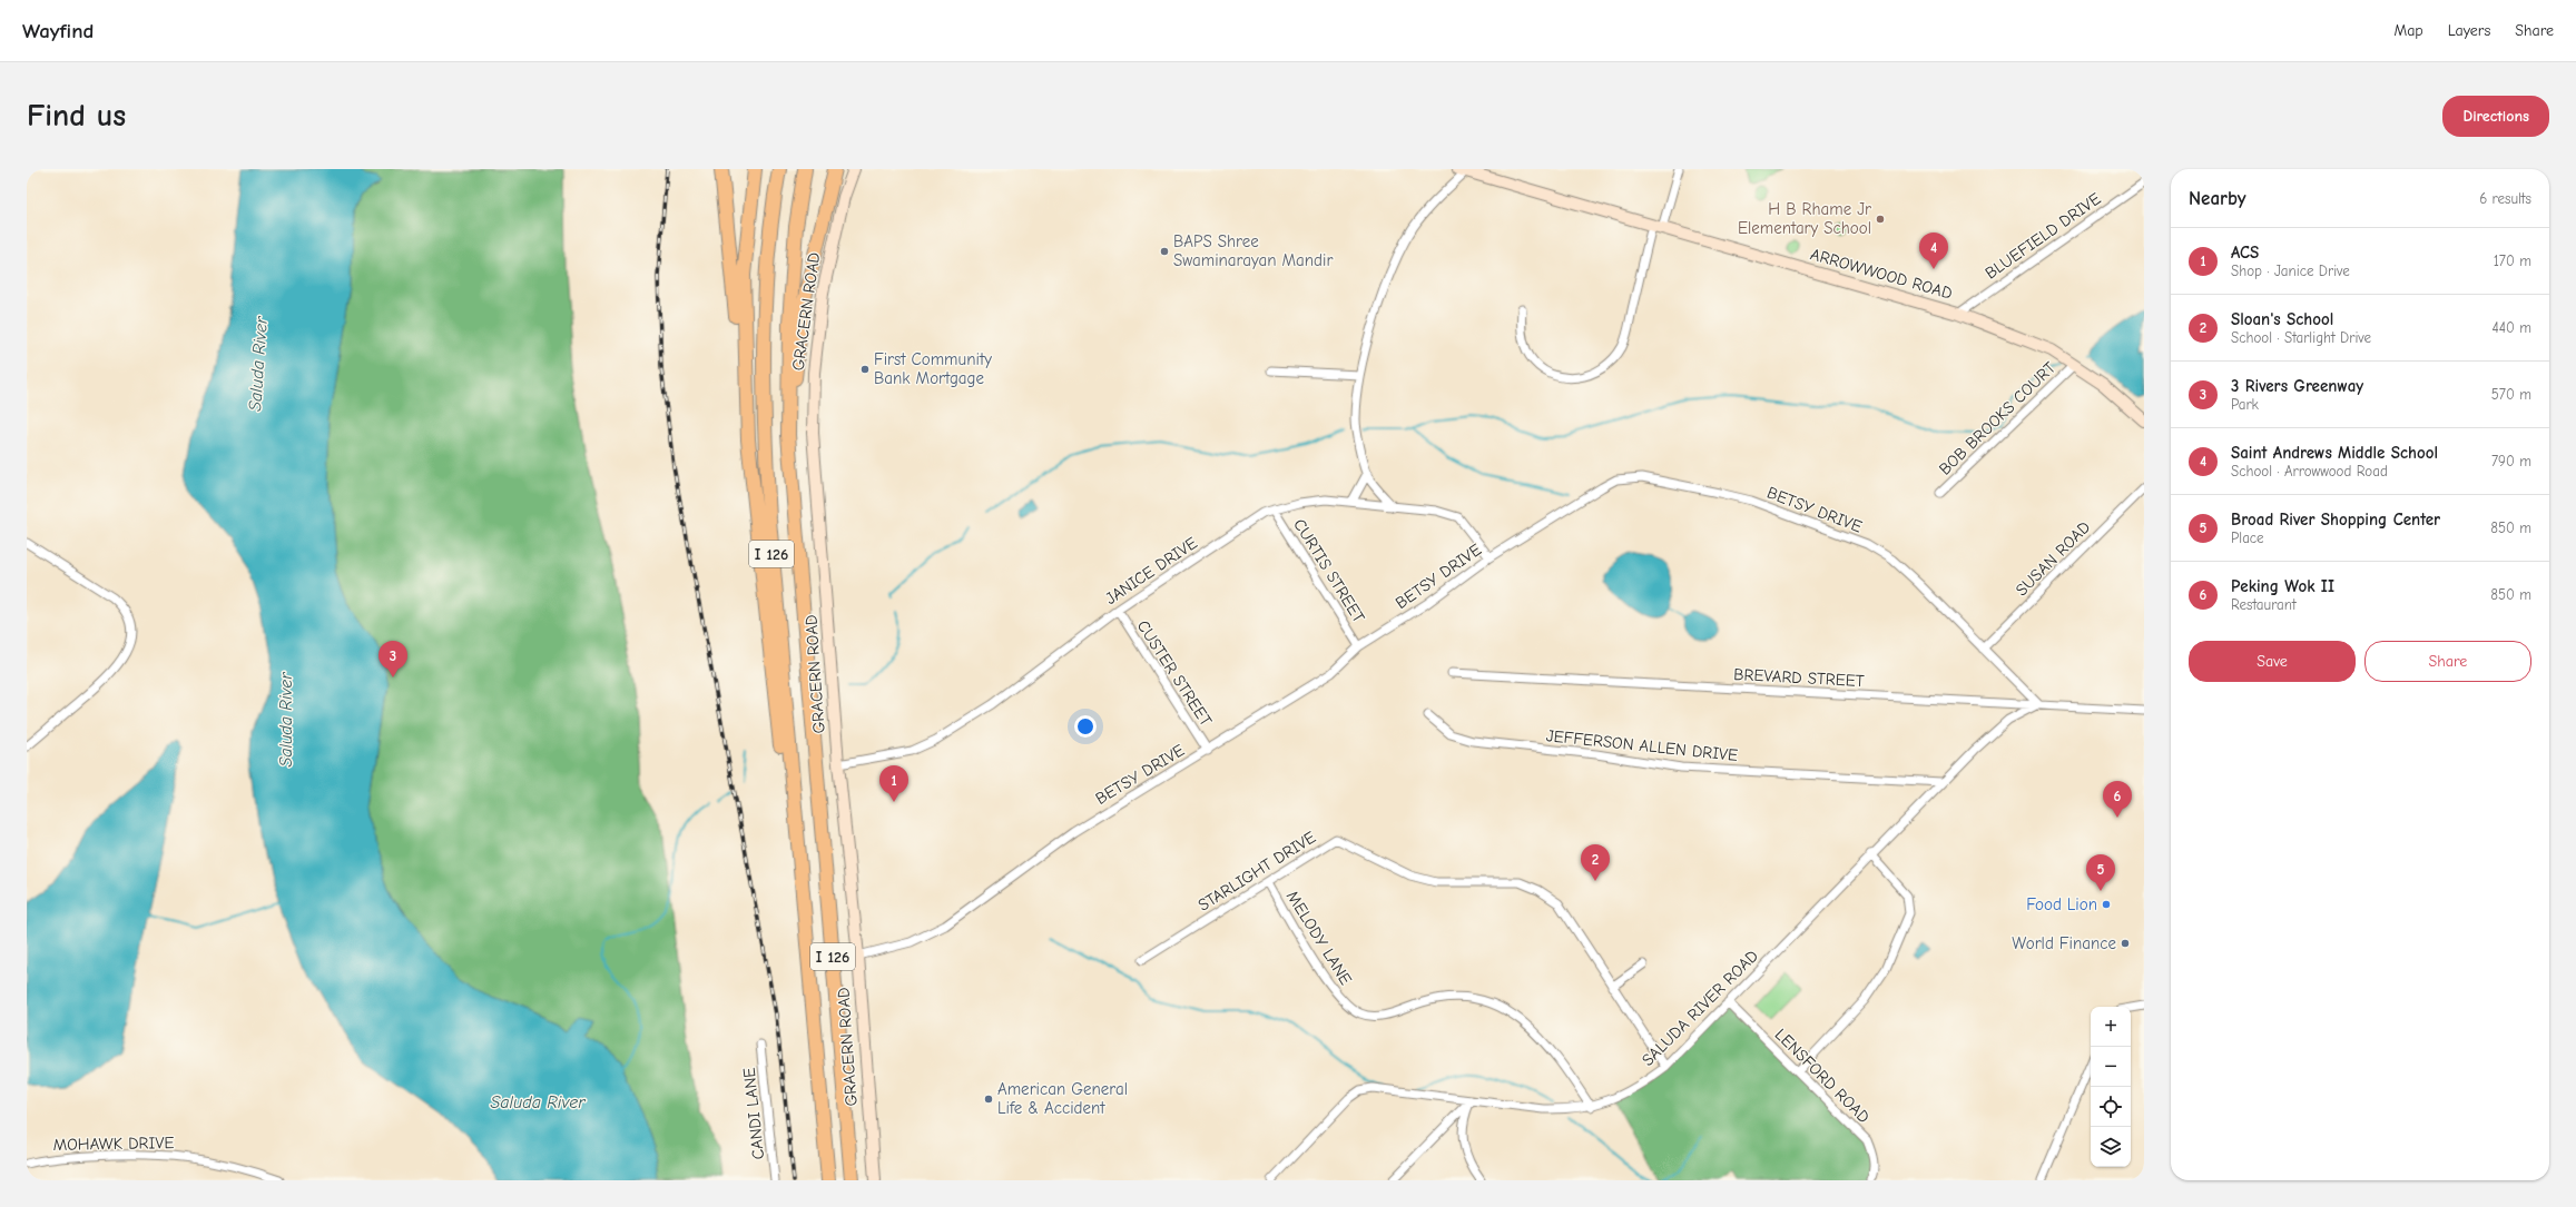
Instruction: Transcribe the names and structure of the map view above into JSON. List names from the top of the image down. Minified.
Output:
{"streets":{"highway":["I 126"],"street":["BLUEFIELD DRIVE","ARROWWOOD ROAD","GRACERN ROAD","BOB BROOKS COURT","BETSY DRIVE","SUSAN ROAD","JANICE DRIVE","CURTIS STREET","CUSTER STREET","BREVARD STREET","JEFFERSON ALLEN DRIVE","STARLIGHT DRIVE","MELODY LANE","SALUDA RIVER ROAD","LENSFORD ROAD","CANDI LANE","MOHAWK DRIVE"]},"crossings":[["BLUEFIELD DRIVE","ARROWWOOD ROAD"],["ARROWWOOD ROAD","BOB BROOKS COURT"],["GRACERN ROAD","BETSY DRIVE"],["GRACERN ROAD","JANICE DRIVE"],["BETSY DRIVE","SUSAN ROAD"],["BETSY DRIVE","JANICE DRIVE"],["BETSY DRIVE","CURTIS STREET"],["BETSY DRIVE","CUSTER STREET"],["BETSY DRIVE","BREVARD STREET"],["BETSY DRIVE","SALUDA RIVER ROAD"],["JANICE DRIVE","CURTIS STREET"],["JANICE DRIVE","CUSTER STREET"],["BREVARD STREET","SALUDA RIVER ROAD"],["JEFFERSON ALLEN DRIVE","SALUDA RIVER ROAD"],["STARLIGHT DRIVE","MELODY LANE"],["STARLIGHT DRIVE","SALUDA RIVER ROAD"],["MELODY LANE","SALUDA RIVER ROAD"],["SALUDA RIVER ROAD","LENSFORD ROAD"]],"water":["Saluda River"],"places":["H B Rhame Jr Elementary School","BAPS Shree Swaminarayan Mandir","First Community Bank Mortgage","Food Lion","World Finance","American General Life & Accident"],"page":{"header":"Wayfind","nav":["Map","Layers","Share"],"buttons":["Directions",["Save","Share"]],"title":"Find us","heading":["Nearby","6 results"],"list":[{"mark":"1","name":"ACS","note":"Shop · Janice Drive","value":"170 m"},{"mark":"2","name":"Sloan's School","note":"School · Starlight Drive","value":"440 m"},{"mark":"3","name":"3 Rivers Greenway","note":"Park","value":"570 m"},{"mark":"4","name":"Saint Andrews Middle School","note":"School · Arrowwood Road","value":"790 m"},{"mark":"5","name":"Broad River Shopping Center","note":"Place","value":"850 m"},{"mark":"6","name":"Peking Wok II","note":"Restaurant","value":"850 m"}],"pins":["4","3","1","6","2","5"],"map_buttons":["+","−"]}}
